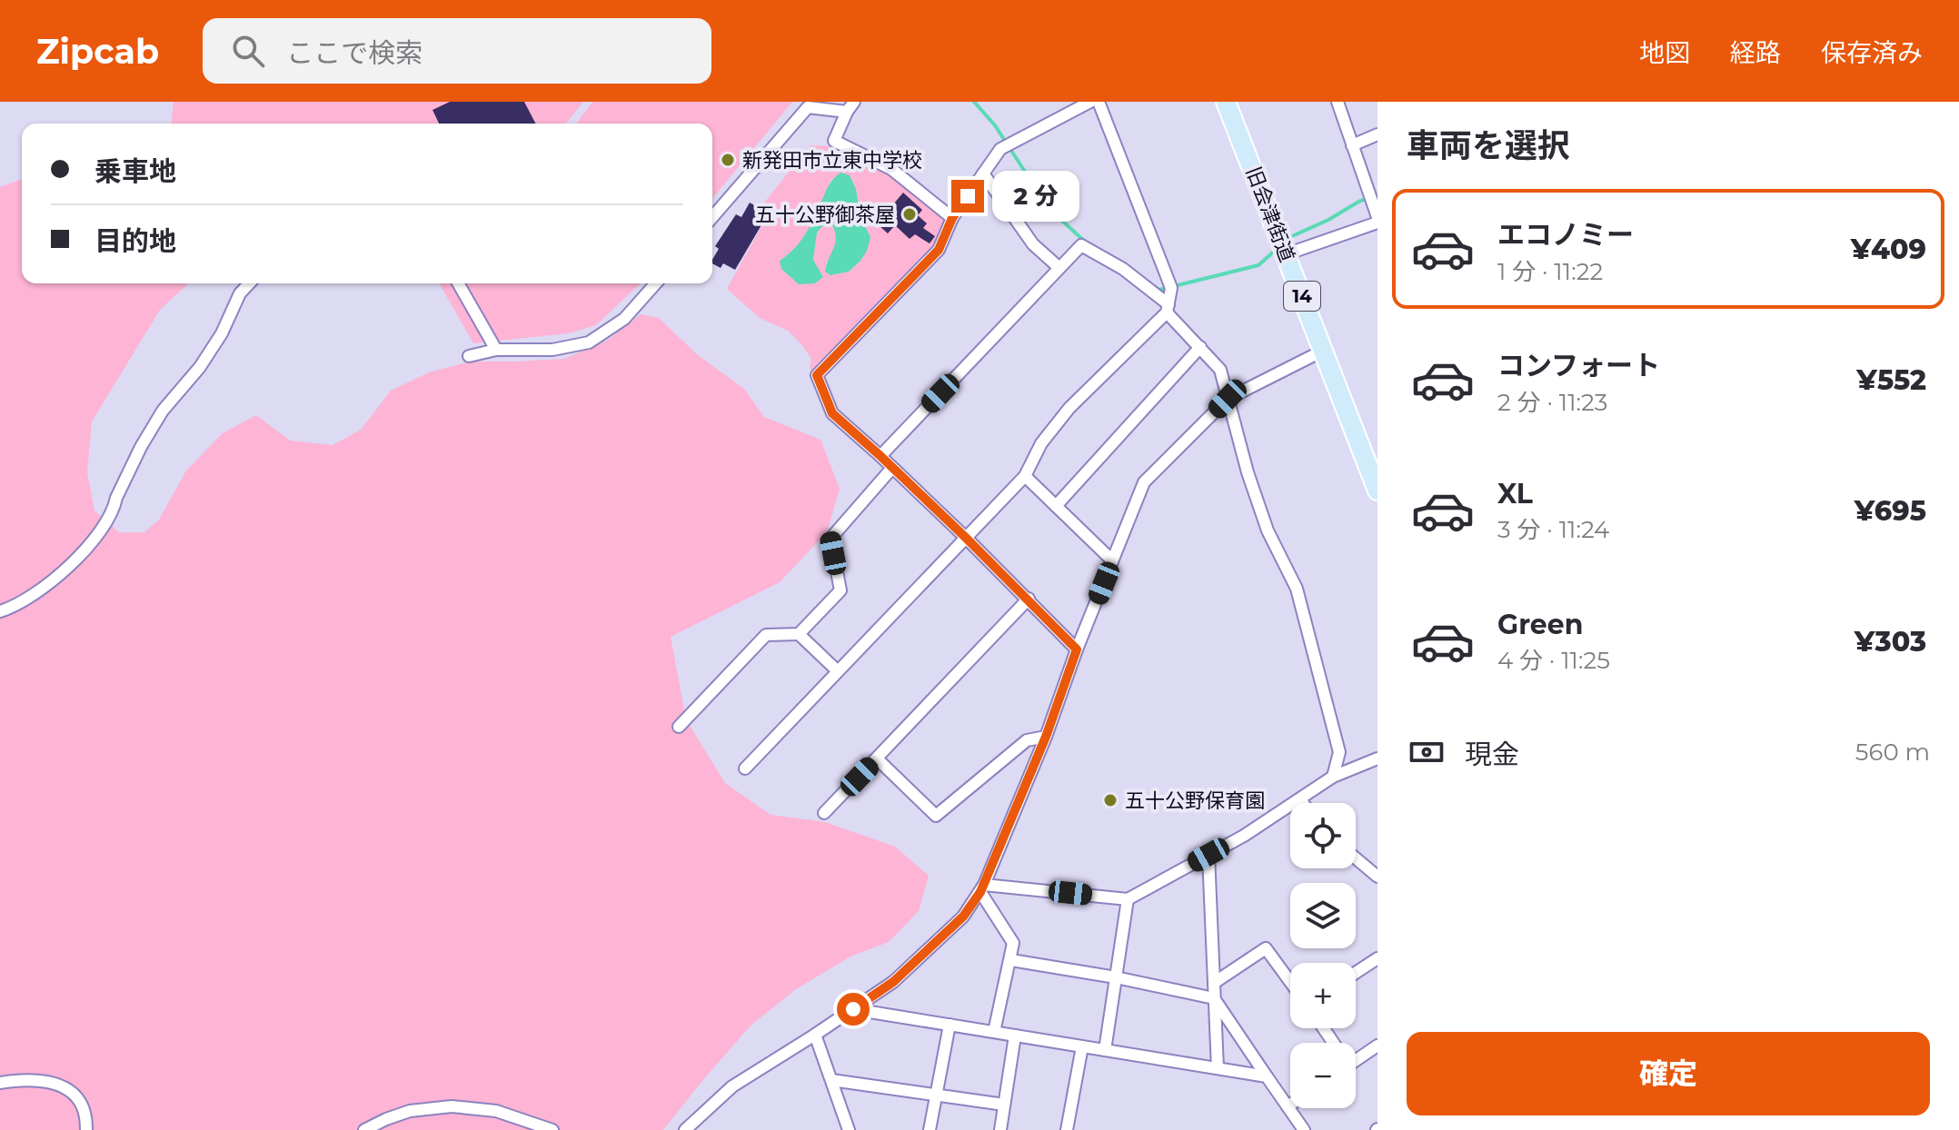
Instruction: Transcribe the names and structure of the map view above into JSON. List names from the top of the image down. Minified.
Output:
{"streets":{"main road":["旧会津街道","14"]},"places":["新発田市立東中学校","五十公野御茶屋","五十公野保育園"],"page":{"header":"Zipcab","search":"ここで検索","nav":["地図","経路","保存済み"],"heading":"車両を選択","banner":["乗車地","目的地"],"bubble":"2 分","list":[{"name":"エコノミー","note":"1 分 · 11:22","value":"¥409"},{"name":"コンフォート","note":"2 分 · 11:23","value":"¥552"},{"name":"XL","note":"3 分 · 11:24","value":"¥695"},{"name":"Green","note":"4 分 · 11:25","value":"¥303"}],"pay":["現金","560 m"],"map_buttons":["+","−"],"buttons":"確定"}}
